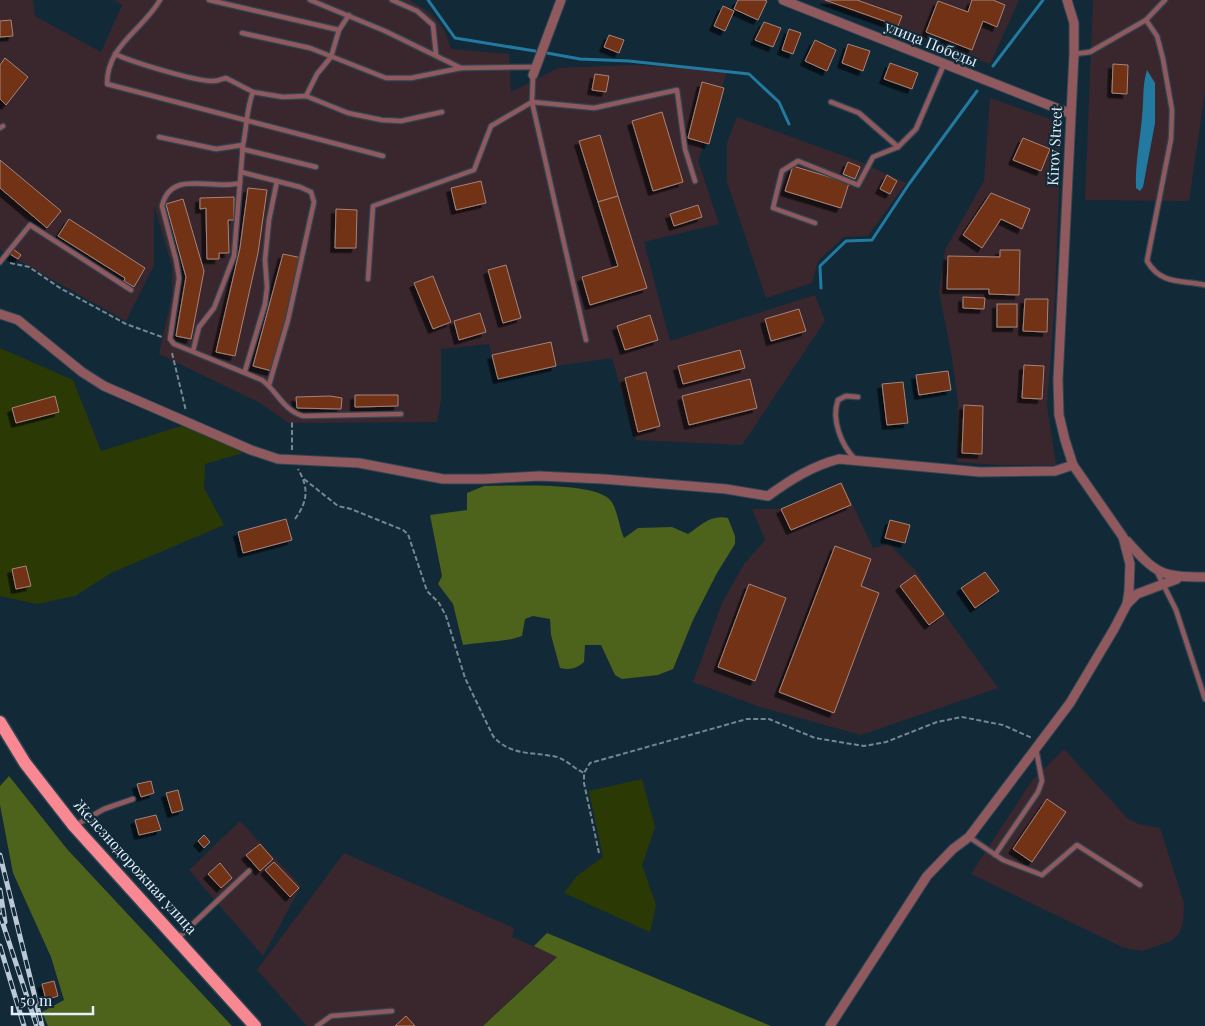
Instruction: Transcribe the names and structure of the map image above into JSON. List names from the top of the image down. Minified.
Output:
{"streets":{"main road":["Железнодорожная улица"],"street":["улица Победы","Kirov Street"]},"crossings":[["улица Победы","Kirov Street"]],"scale_bar":"50 m"}
